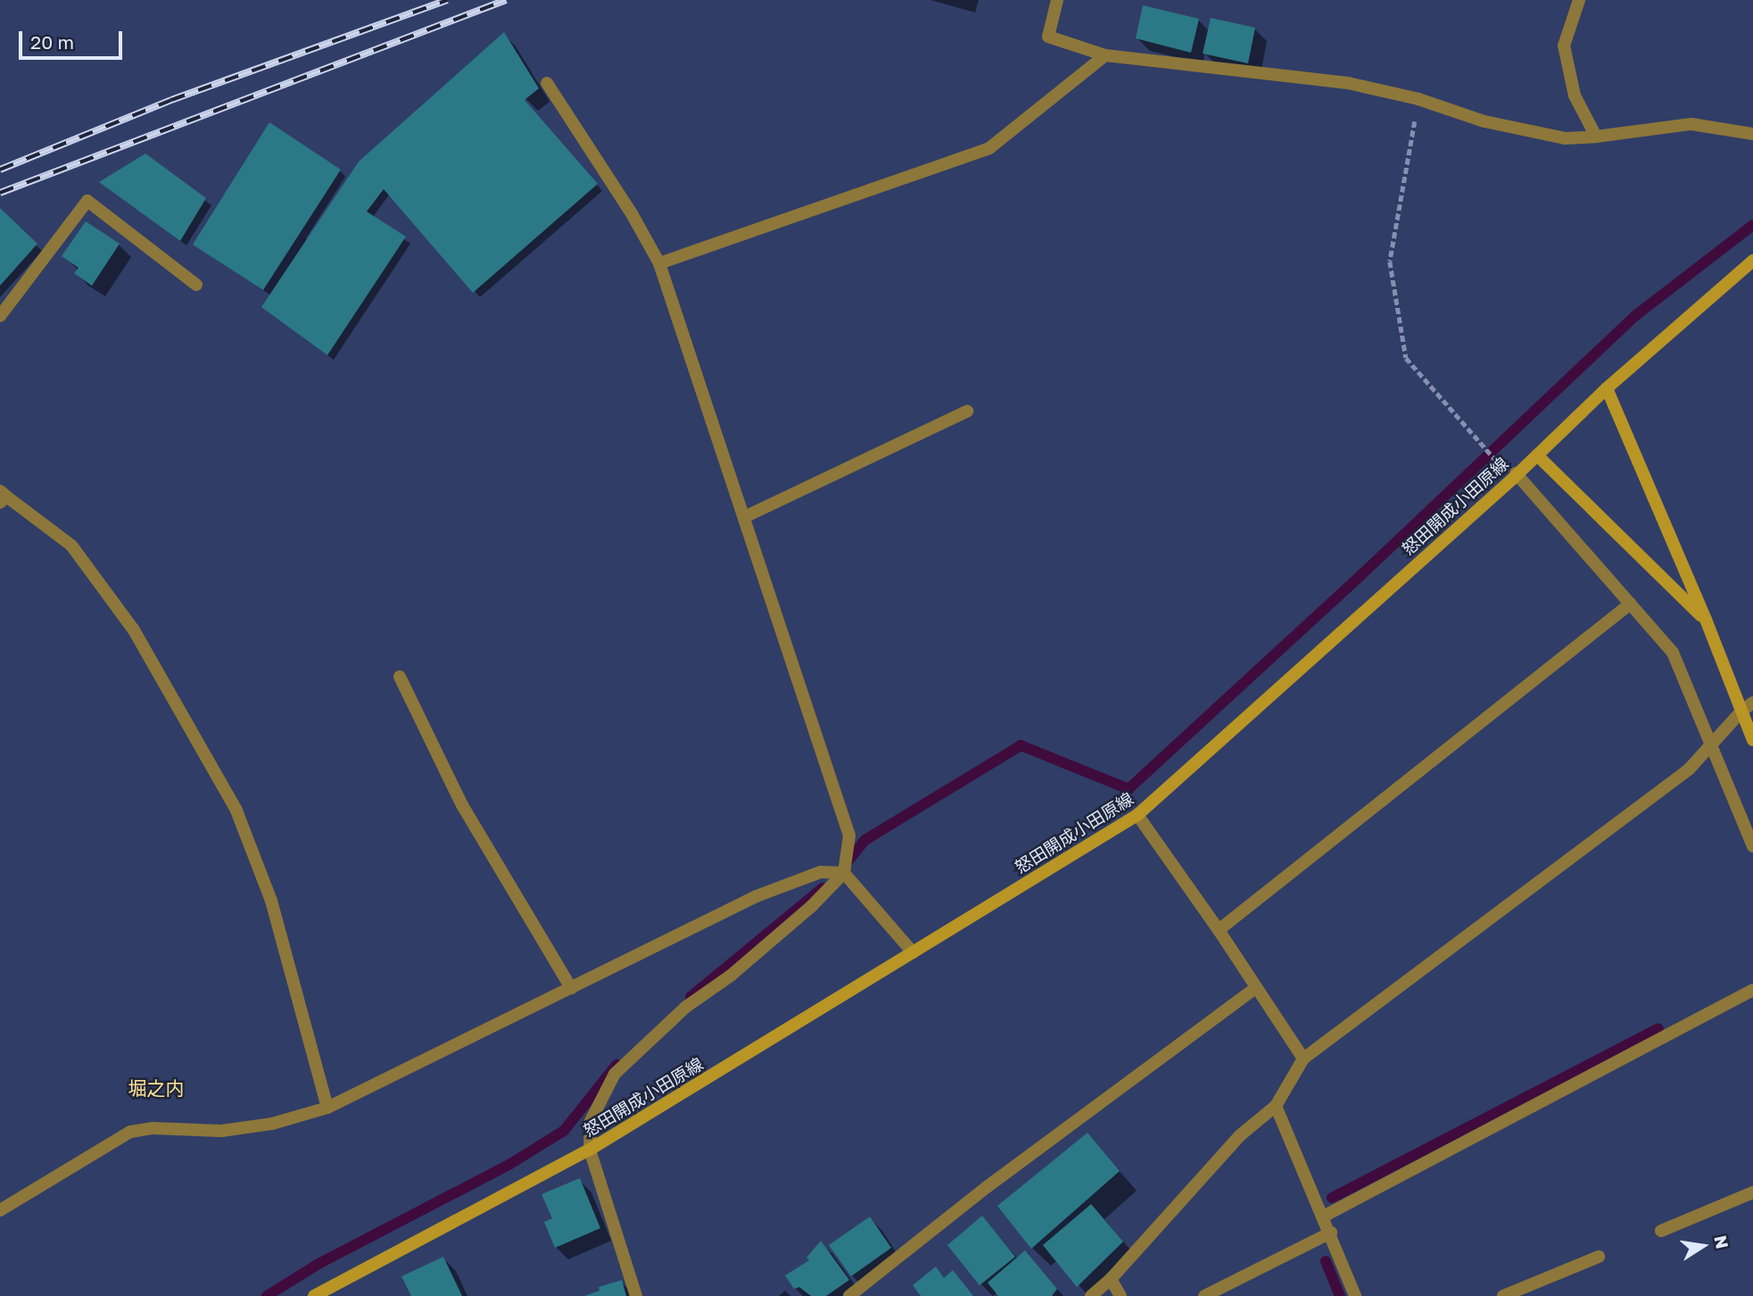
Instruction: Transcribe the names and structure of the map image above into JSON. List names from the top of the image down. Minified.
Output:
{"streets":{"main road":["怒田開成小田原線"]},"districts":["堀之内"],"scale_bar":"20 m","north":"right"}
